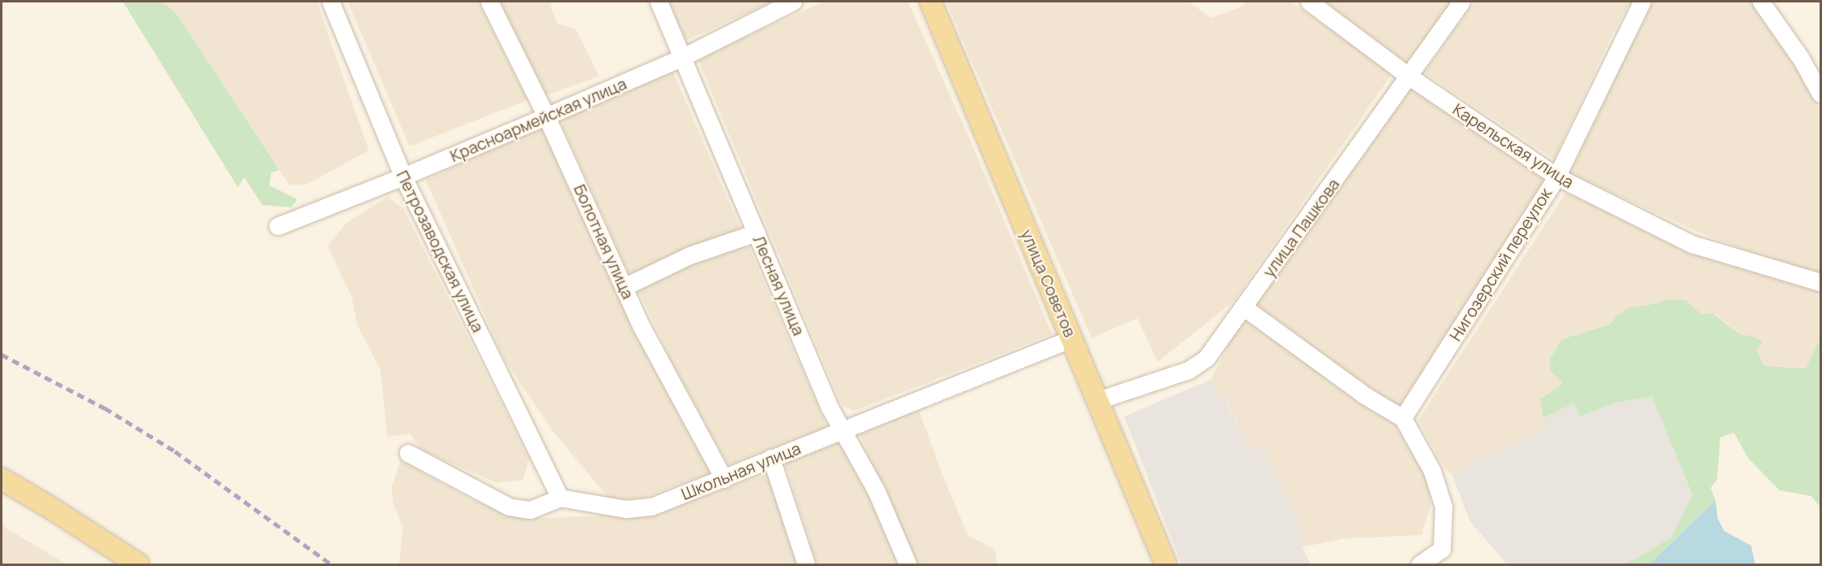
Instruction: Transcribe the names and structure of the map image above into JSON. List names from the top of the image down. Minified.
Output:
{"streets":{"main road":["улица Советов"],"street":["Красноармейская улица","Карельская улица","улица Пашкова","Болотная улица","Петрозаводская улица","Нигозерский переулок","Лесная улица","Школьная улица"]},"crossings":[["Красноармейская улица","Болотная улица"],["Красноармейская улица","Петрозаводская улица"],["Красноармейская улица","Лесная улица"],["Карельская улица","улица Пашкова"],["Карельская улица","Нигозерский переулок"],["улица Пашкова","улица Советов"],["Болотная улица","Школьная улица"],["Петрозаводская улица","Школьная улица"],["улица Советов","Школьная улица"],["Лесная улица","Школьная улица"]]}
